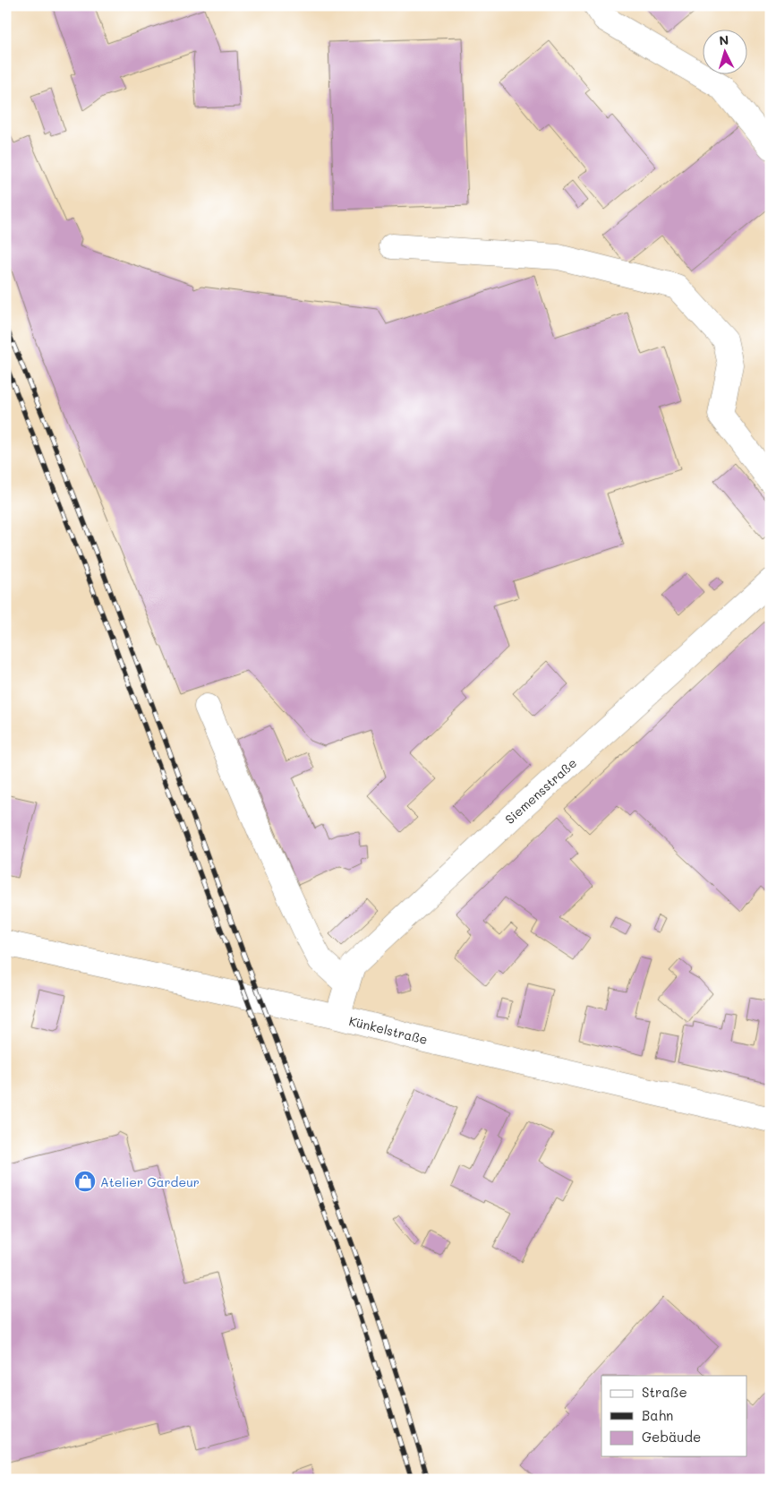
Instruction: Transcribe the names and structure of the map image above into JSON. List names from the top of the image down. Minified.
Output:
{"streets":{"street":["Siemensstraße","Künkelstraße"]},"crossings":[["Siemensstraße","Künkelstraße"]],"places":{"shop":["Atelier Gardeur"]},"legend":["Straße","Bahn","Gebäude"],"north":"top"}
